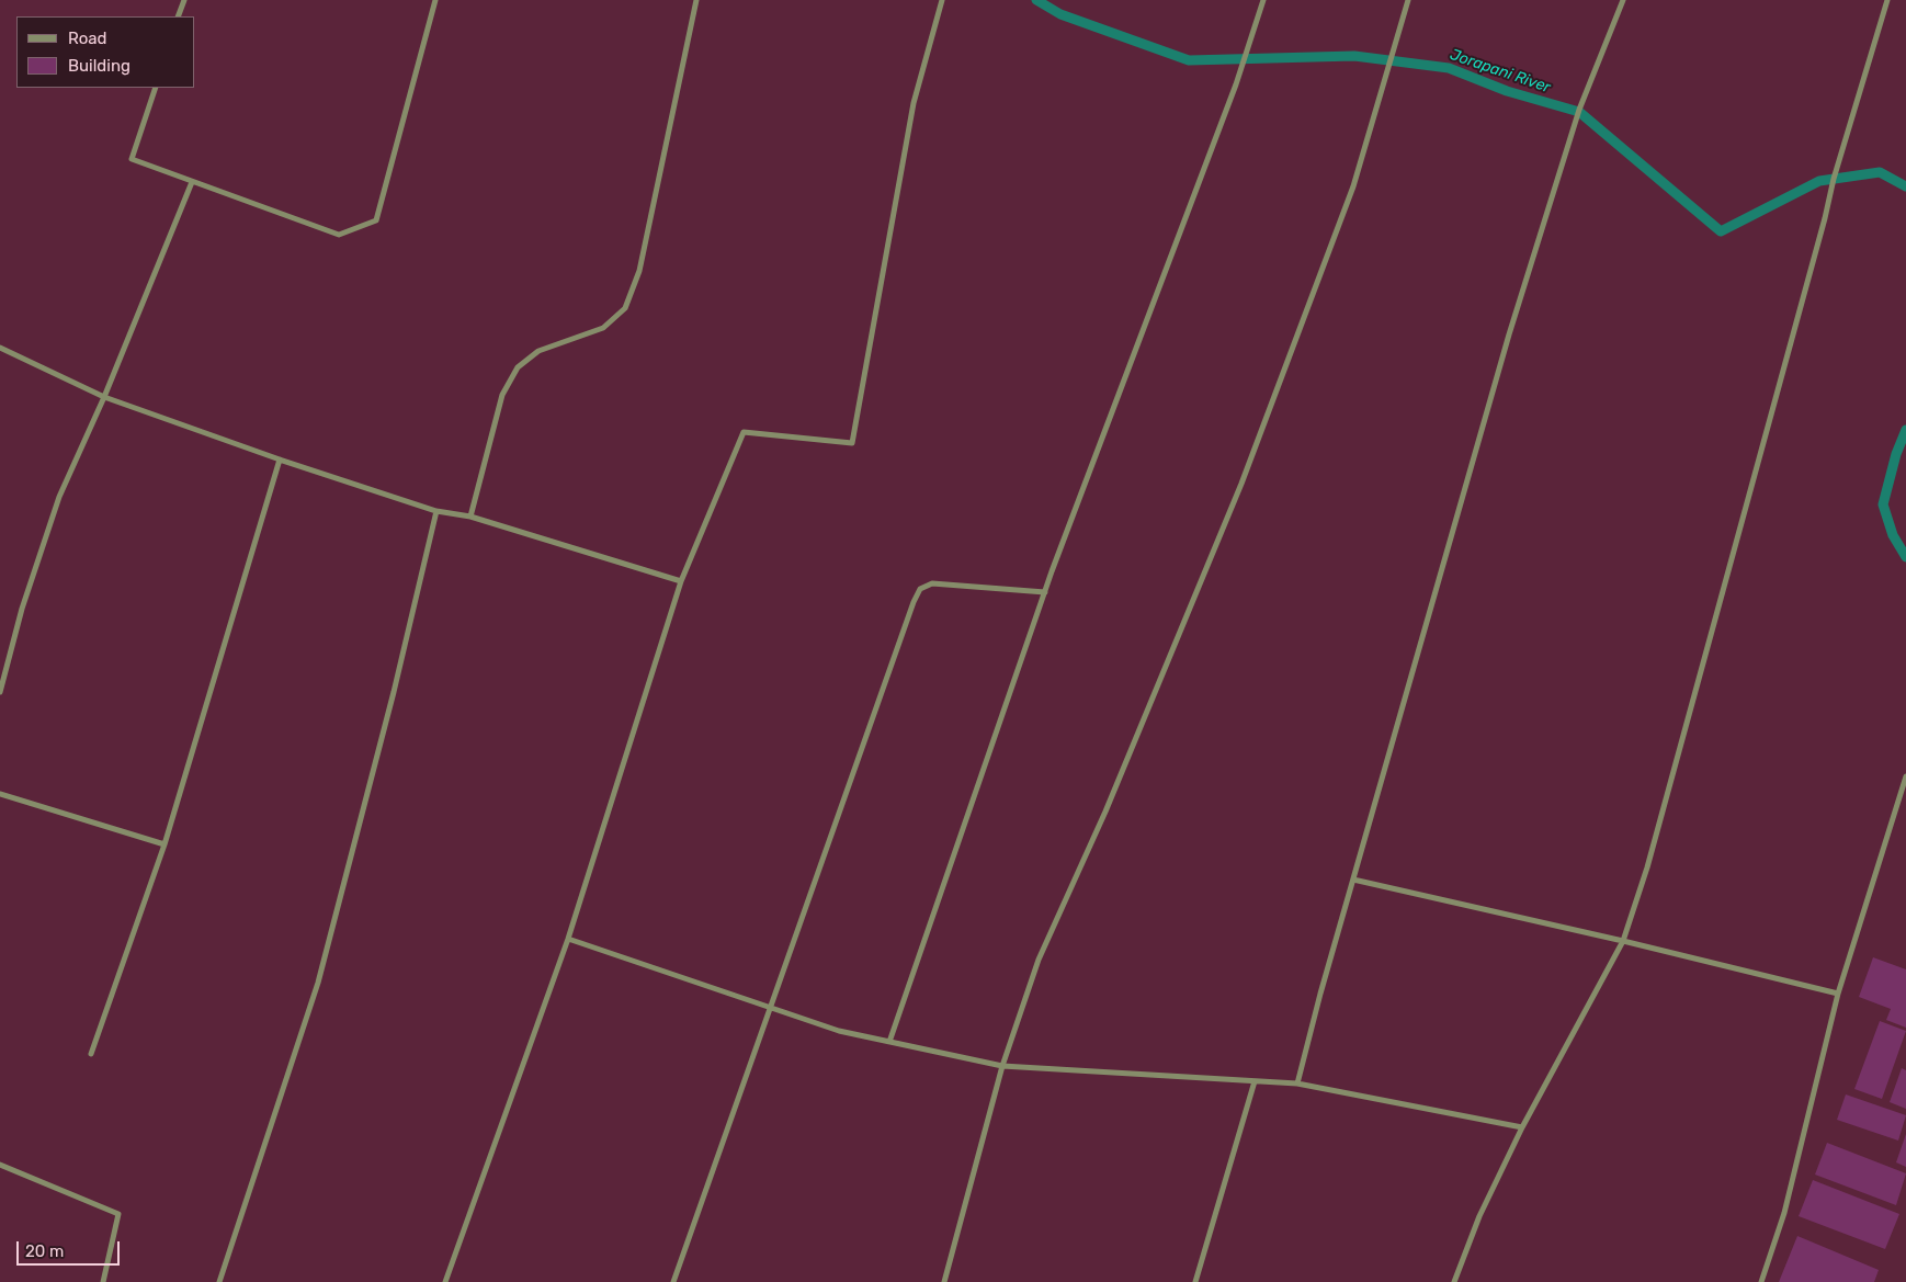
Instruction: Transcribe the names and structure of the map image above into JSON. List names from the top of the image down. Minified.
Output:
{"water":["Jorapani River"],"legend":["Road","Building"],"scale_bar":"20 m"}
